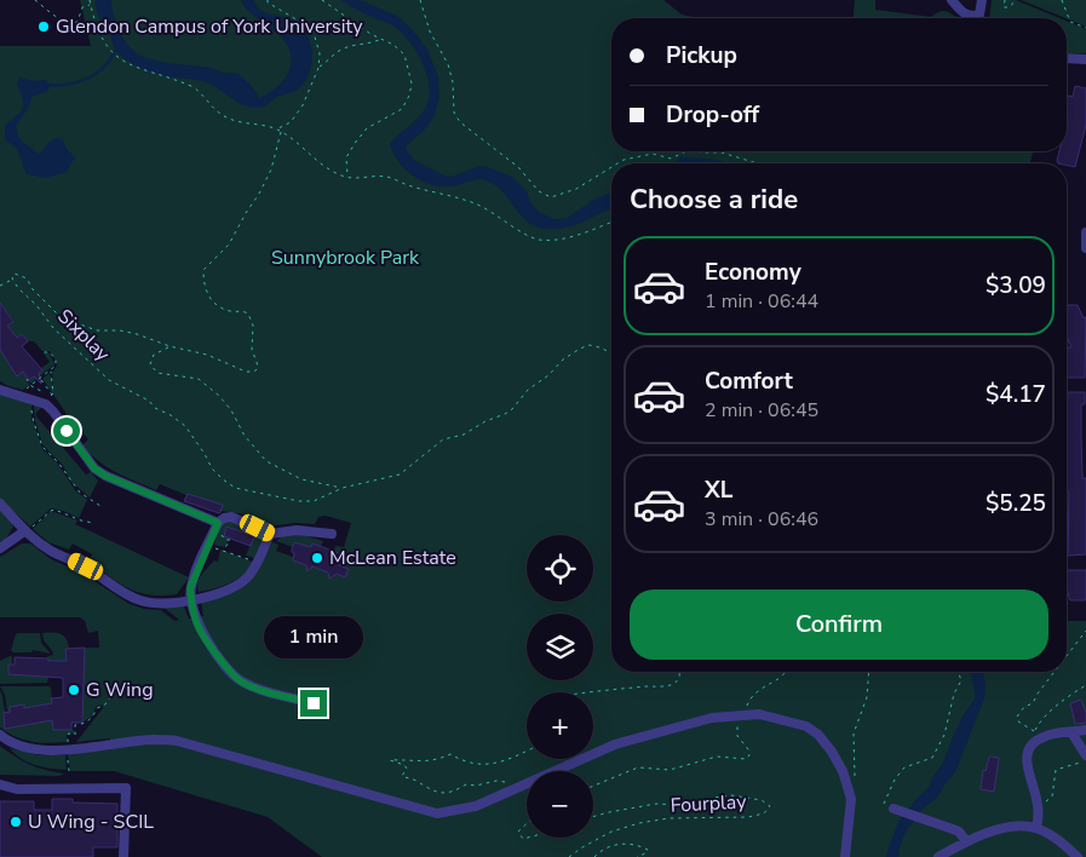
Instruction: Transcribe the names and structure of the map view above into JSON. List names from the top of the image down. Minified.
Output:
{"streets":{"path":["Sixplay","Fourplay"]},"parks":["Sunnybrook Park"],"places":["Glendon Campus of York University","McLean Estate","G Wing","U Wing - SCIL"],"page":{"banner":["Pickup","Drop-off"],"heading":"Choose a ride","list":[{"name":"Economy","note":"1 min · 06:44","value":"$3.09"},{"name":"Comfort","note":"2 min · 06:45","value":"$4.17"},{"name":"XL","note":"3 min · 06:46","value":"$5.25"}],"map_buttons":["+","−"],"buttons":"Confirm","bubble":"1 min"}}
